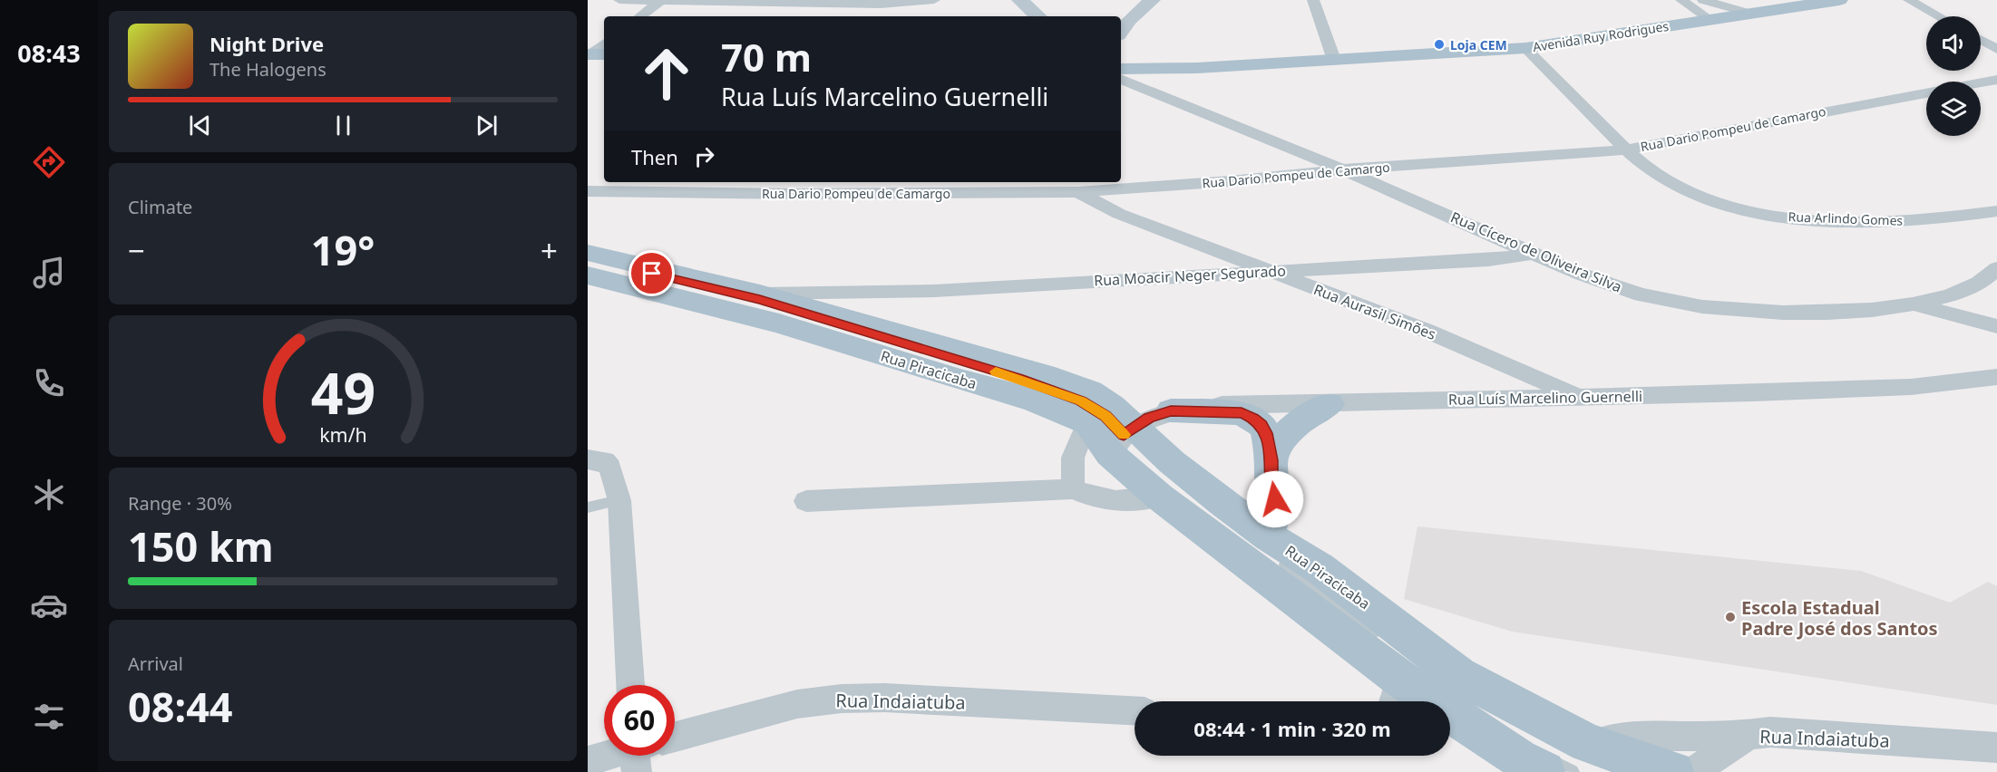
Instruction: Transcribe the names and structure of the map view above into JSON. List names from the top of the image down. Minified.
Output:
{"streets":{"main road":["Avenida Ruy Rodrigues","Rua Piracicaba"],"street":["Rua Dario Pompeu de Camargo","Rua Arlindo Gomes","Rua Cícero de Oliveira Silva","Rua Moacir Neger Segurado","Rua Aurasil Simões","Rua Luís Marcelino Guernelli","Rua Indaiatuba"]},"crossings":[["Avenida Ruy Rodrigues","Rua Arlindo Gomes"],["Avenida Ruy Rodrigues","Rua Cícero de Oliveira Silva"],["Rua Dario Pompeu de Camargo","Rua Arlindo Gomes"],["Rua Dario Pompeu de Camargo","Rua Cícero de Oliveira Silva"],["Rua Dario Pompeu de Camargo","Rua Aurasil Simões"],["Rua Cícero de Oliveira Silva","Rua Moacir Neger Segurado"],["Rua Moacir Neger Segurado","Rua Aurasil Simões"],["Rua Moacir Neger Segurado","Rua Piracicaba"],["Rua Aurasil Simões","Rua Luís Marcelino Guernelli"],["Rua Piracicaba","Rua Luís Marcelino Guernelli"],["Rua Piracicaba","Rua Indaiatuba"]],"places":["Loja CEM","Escola Estadual Padre José dos Santos"],"page":{"tabs":"08:43","turn":["70 m","Rua Luís Marcelino Guernelli"],"song":["Night Drive","The Halogens"],"then":"Then","tile":["Climate",["Range · 30%","150 km"],["Arrival","08:44"]],"heat":["−","19°","+"],"limit":"60","trip":"08:44 · 1 min · 320 m","gauge":["49","km/h"]}}
